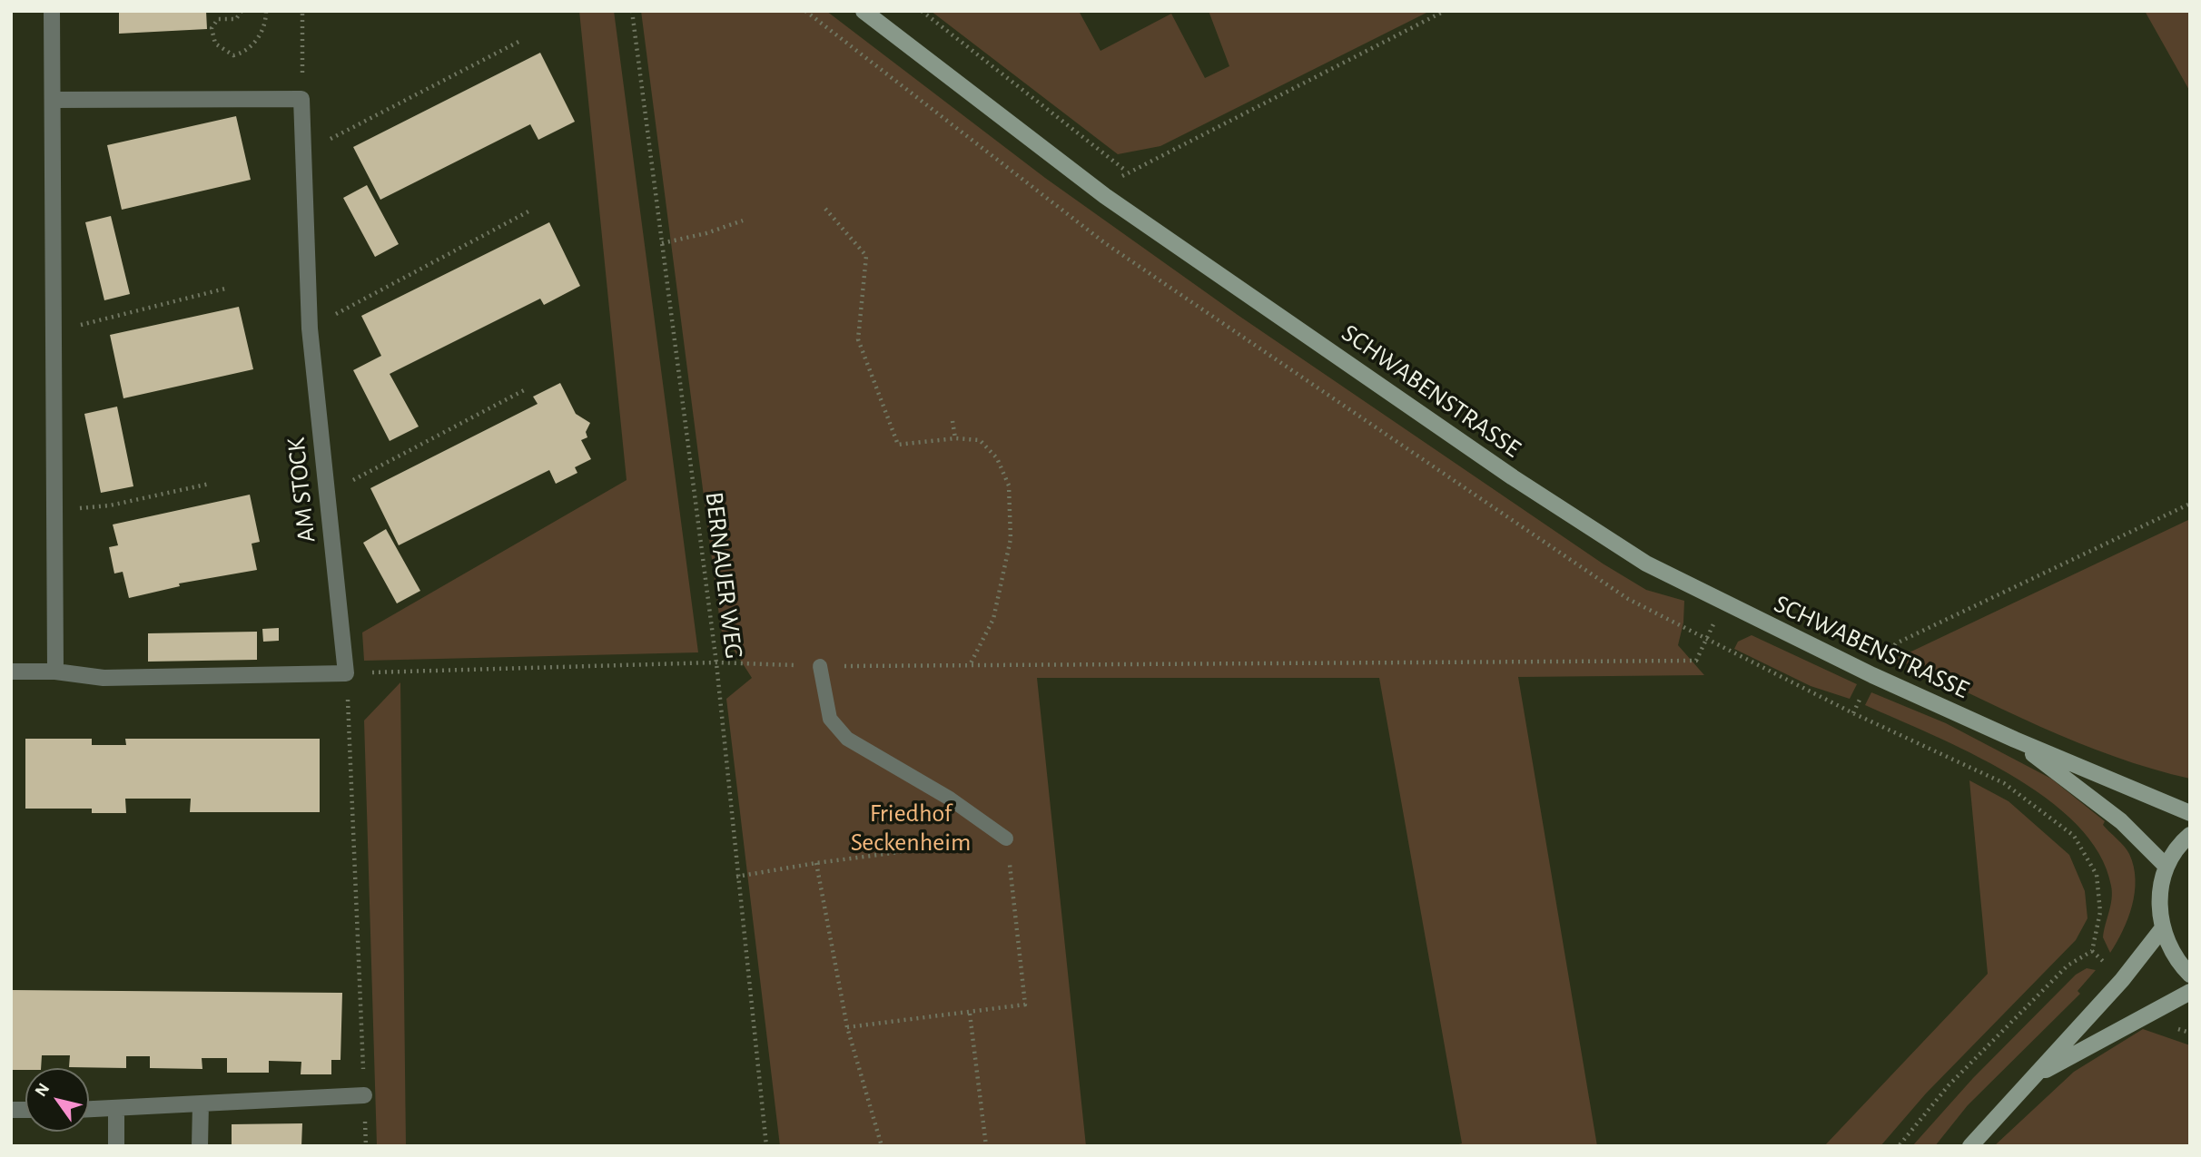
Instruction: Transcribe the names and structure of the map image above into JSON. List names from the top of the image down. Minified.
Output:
{"streets":{"street":["SCHWABENSTRASSE","AM STOCK"],"path":["BERNAUER WEG"]},"parks":["Friedhof Seckenheim"],"north":"top left"}
